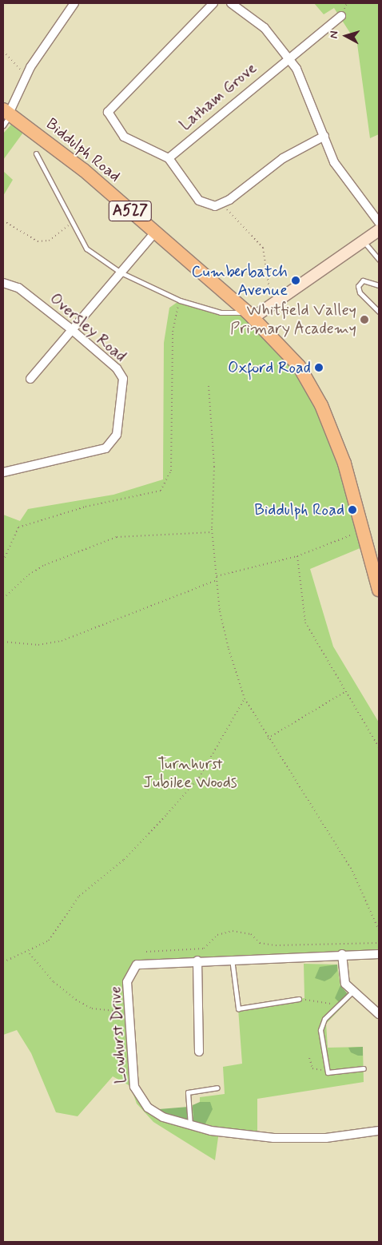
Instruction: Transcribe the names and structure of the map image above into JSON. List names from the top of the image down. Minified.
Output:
{"streets":{"main road":["Biddulph Road","A527"],"street":["Latham Grove","Oversley Road","Lowhurst Drive"]},"parks":["Turnhurst Jubilee Woods"],"places":["Cumberbatch Avenue","Whitfield Valley Primary Academy","Oxford Road","Biddulph Road"],"north":"left"}
